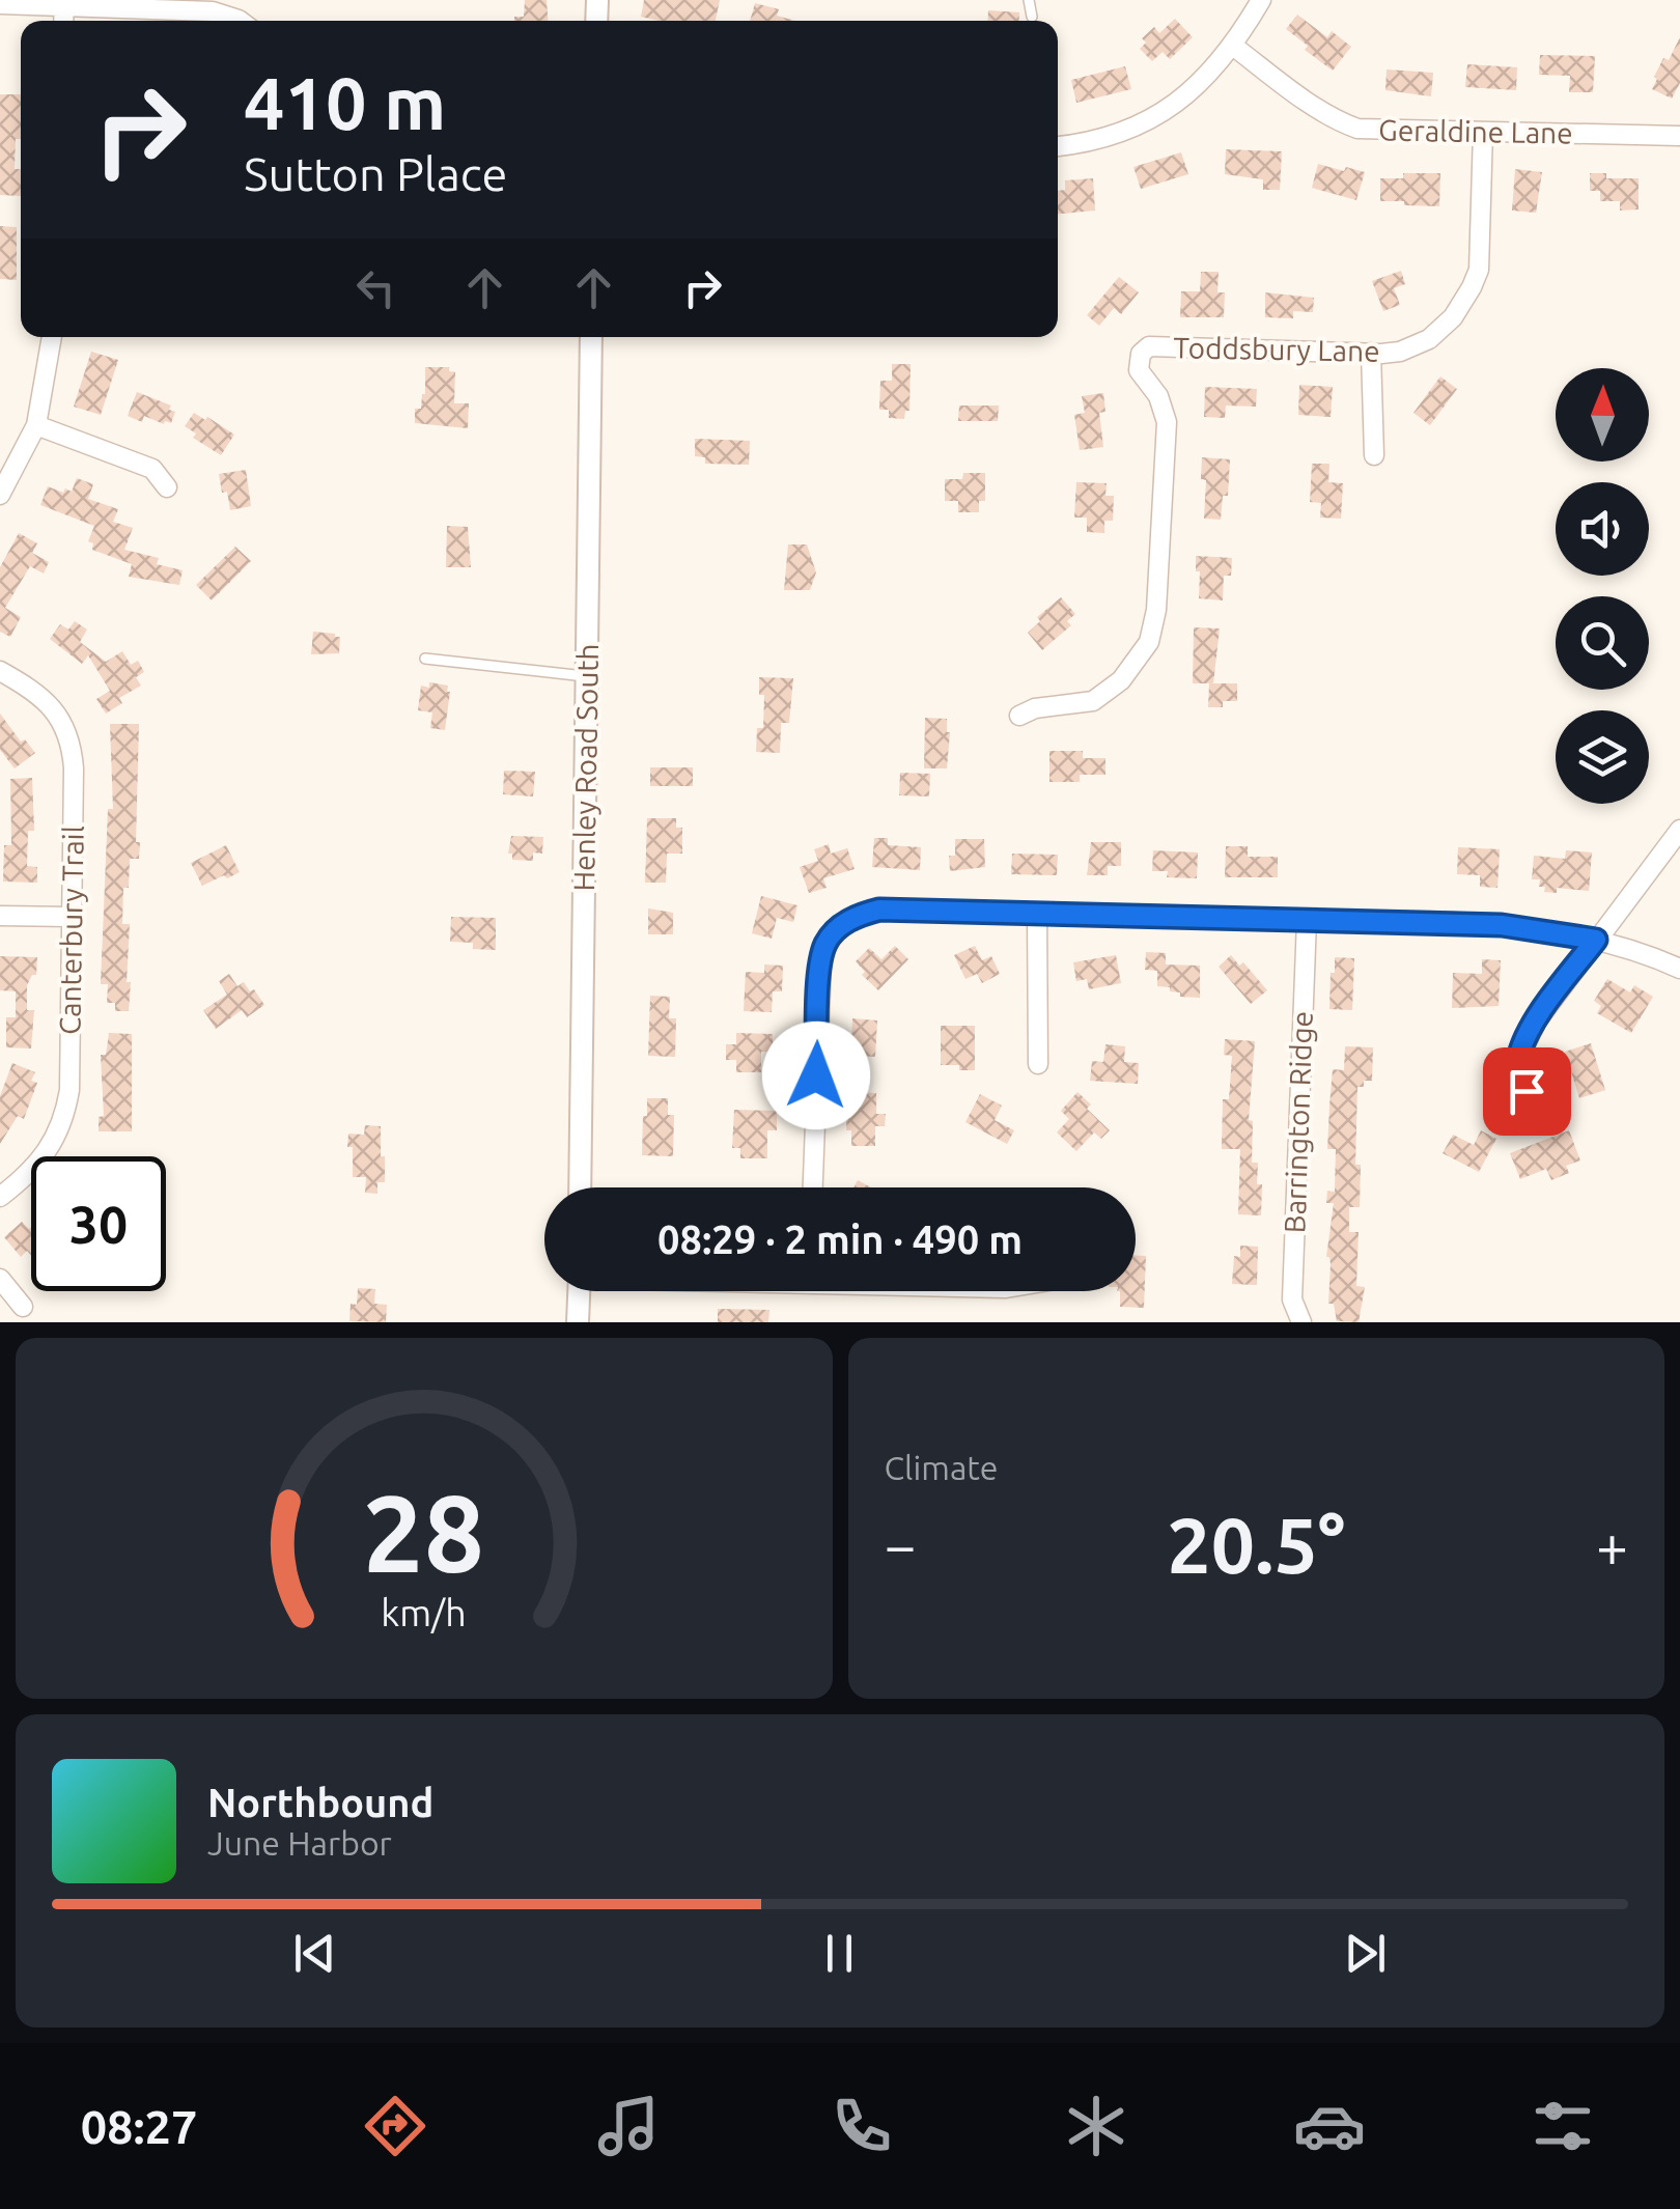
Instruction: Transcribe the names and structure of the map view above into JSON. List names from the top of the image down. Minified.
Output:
{"streets":{"street":["Geraldine Lane","Toddsbury Lane","Henley Road South","Canterbury Trail","Barrington Ridge"]},"crossings":[["Geraldine Lane","Toddsbury Lane"]],"north":"top","page":{"turn":["410 m","Sutton Place"],"limit":"30","trip":"08:29 · 2 min · 490 m","tile":"Climate","heat":["−","20.5°","+"],"song":["Northbound","June Harbor"],"tabs":"08:27","gauge":["28","km/h"]}}
